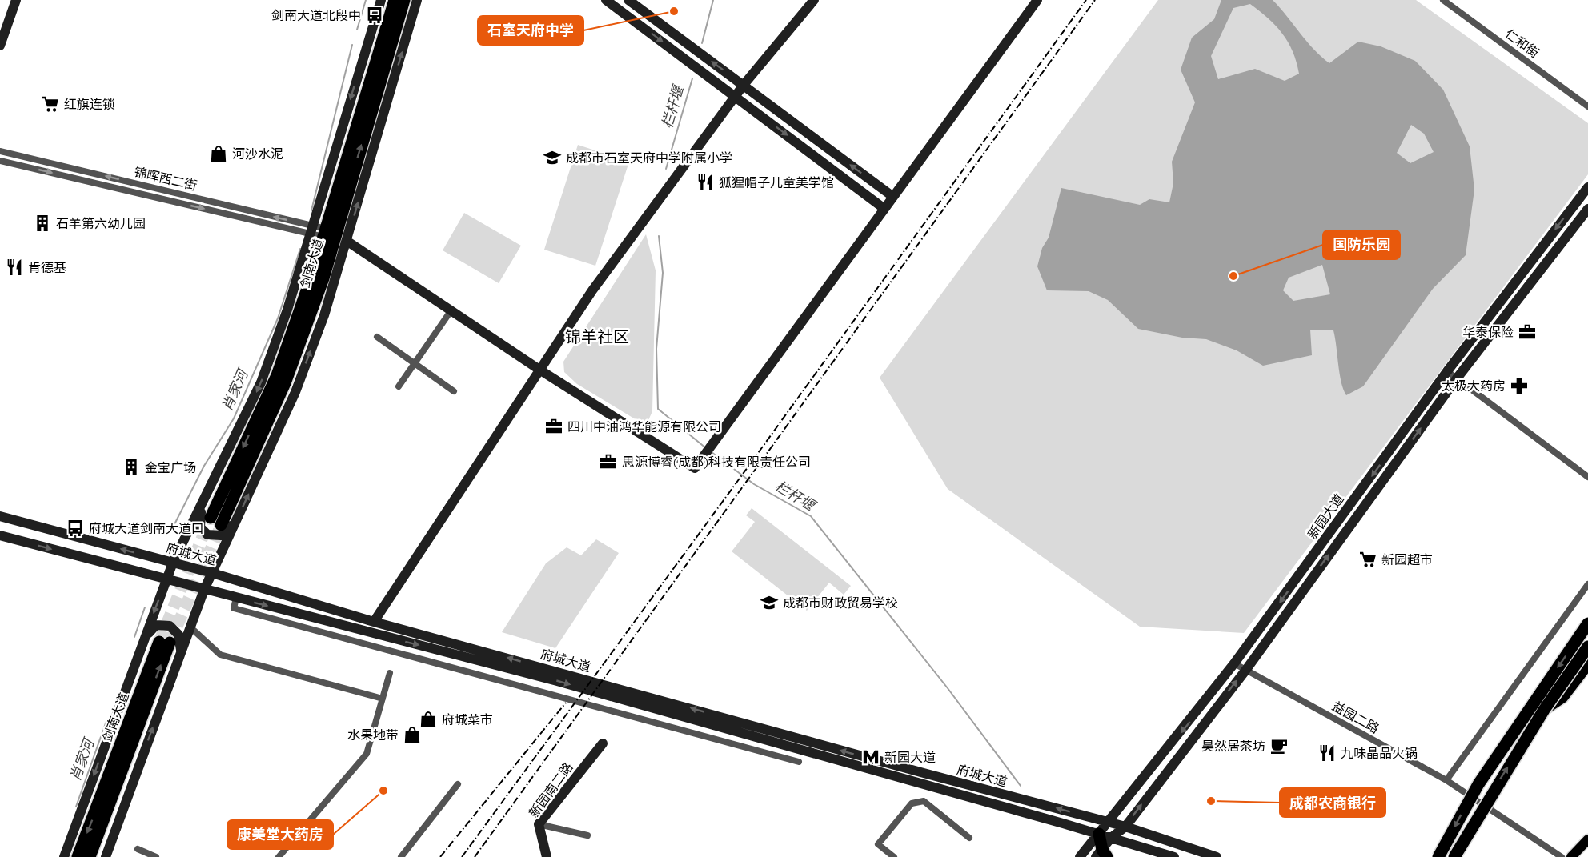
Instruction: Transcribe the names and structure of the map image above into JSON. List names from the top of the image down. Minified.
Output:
{"streets":{"highway":["剑南大道"],"main road":["新园大道","府城大道","新园南二路"],"street":["仁和街","锦晖西二街","益园二路"]},"crossings":[["锦晖西二街","剑南大道"],["新园大道","府城大道"],["新园大道","益园二路"]],"districts":["锦羊社区"],"water":["栏杆堰","肖家河"],"places":{"other":["石室天府中学","国防乐园","康美堂大药房","成都农商银行"],"bus stop":["剑南大道北段中","府城大道剑南大道口"],"supermarket":["红旗连锁","新园超市"],"shop":["河沙水泥","府城菜市","水果地带"],"school or university":["成都市石室天府中学附属小学","成都市财政贸易学校"],"restaurant":["狐狸帽子儿童美学馆","肯德基","九味晶品火锅"],"building":["石羊第六幼儿园","金宝广场"],"office":["华泰保险","四川中油鸿华能源有限公司","思源博睿(成都)科技有限责任公司"],"pharmacy":["太极大药房"],"cafe":["昊然居茶坊"],"metro station":["新园大道"]}}
